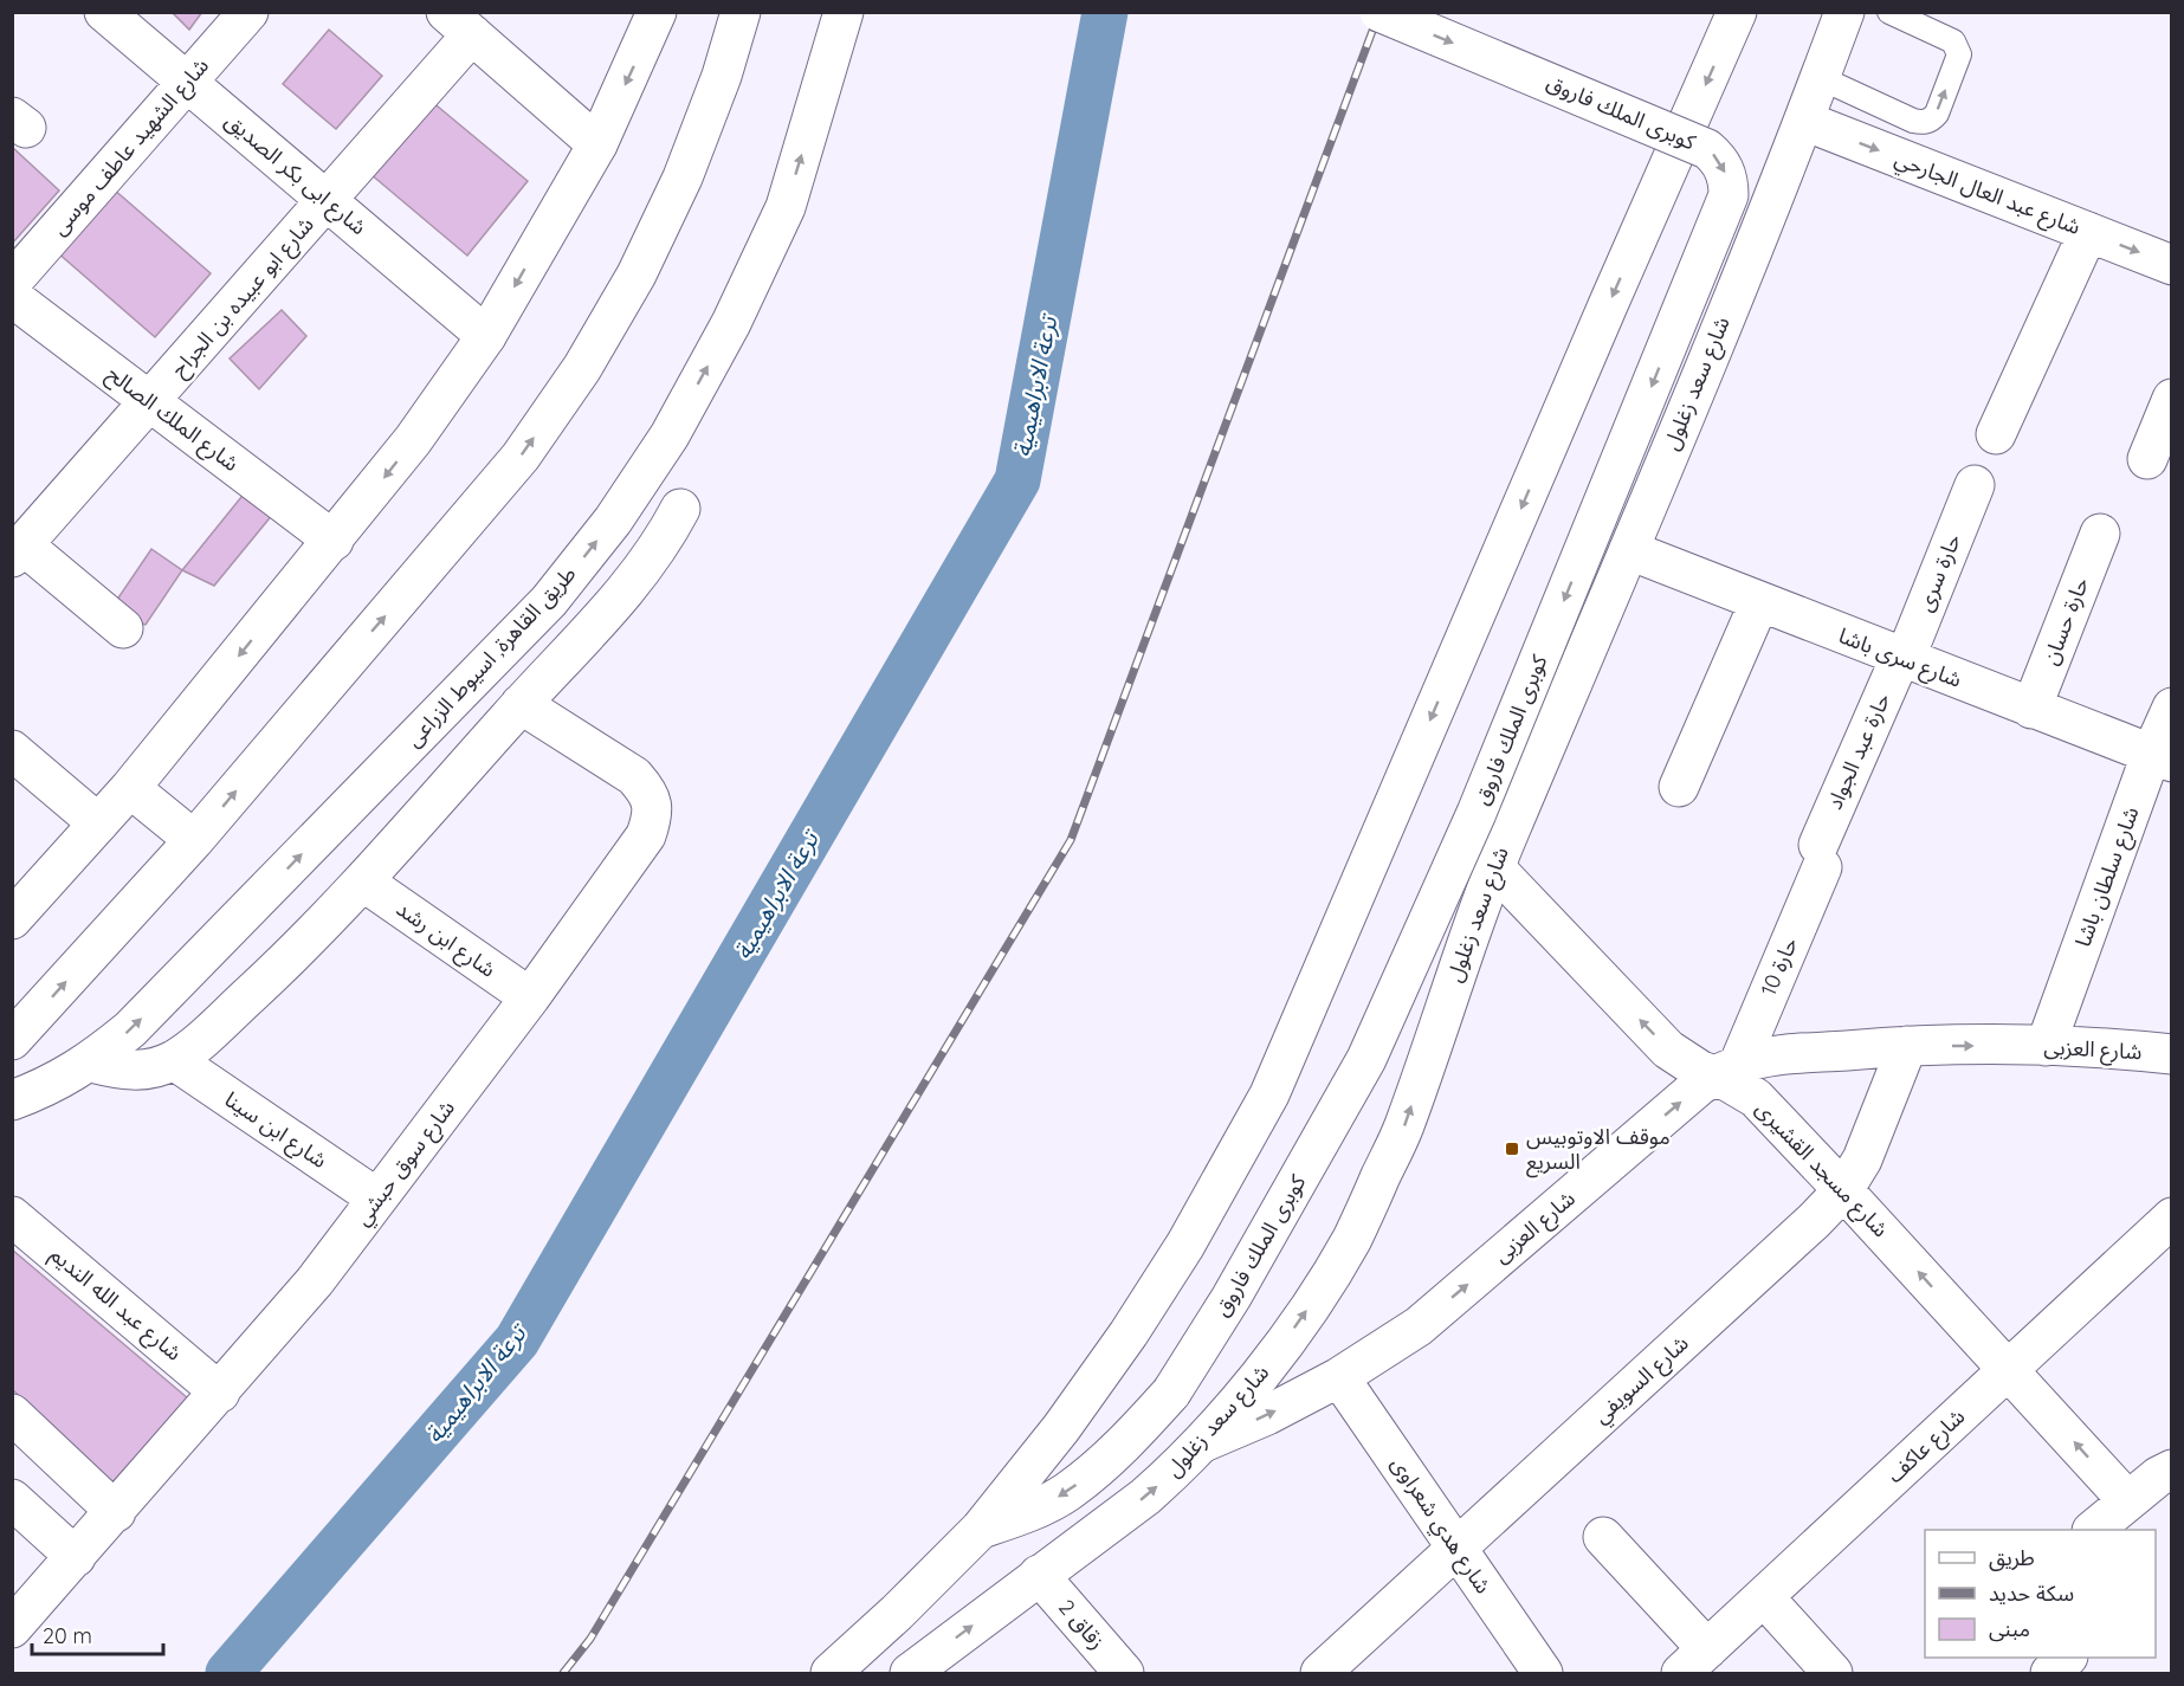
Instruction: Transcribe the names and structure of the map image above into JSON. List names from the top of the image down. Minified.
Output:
{"streets":{"main road":["كوبرى الملك فاروق","شارع الشهيد عاطف موسى","شارع ابى بكر الصديق","شارع عبد العال الجارحي","شارع ابو عبيده بن الجراح","شارع سعد زغلول","شارع الملك الصالح","حارة سرى","حارة حسان","طريق القاهرة, اسيوط الزراعى","شارع سرى باشا","حارة عبد الجواد","شارع سلطان باشا","شارع ابن رشد","حارة 10","شارع العزبى","شارع ابن سينا","شارع سوق حبشي","شارع مسجد القشيرى","شارع عبد الله النديم","شارع السويفي","شارع عاكف","شارع هدي شعراوى","زقاق 2"]},"crossings":[["شارع الشهيد عاطف موسى","شارع ابى بكر الصديق"],["شارع ابى بكر الصديق","شارع ابو عبيده بن الجراح"],["شارع عبد العال الجارحي","شارع سعد زغلول"],["شارع ابو عبيده بن الجراح","شارع الملك الصالح"],["شارع سعد زغلول","شارع سرى باشا"],["شارع سعد زغلول","شارع العزبى"],["شارع سعد زغلول","شارع مسجد القشيرى"],["شارع سعد زغلول","زقاق 2"],["حارة سرى","شارع سرى باشا"],["حارة سرى","حارة عبد الجواد"],["حارة حسان","شارع سرى باشا"],["شارع سرى باشا","حارة عبد الجواد"],["شارع سرى باشا","شارع سلطان باشا"],["حارة عبد الجواد","حارة 10"],["شارع سلطان باشا","شارع العزبى"],["شارع ابن رشد","شارع سوق حبشي"],["حارة 10","شارع العزبى"],["حارة 10","شارع مسجد القشيرى"],["شارع العزبى","شارع مسجد القشيرى"],["شارع العزبى","شارع السويفي"],["شارع العزبى","شارع هدي شعراوى"],["شارع ابن سينا","شارع سوق حبشي"],["شارع سوق حبشي","شارع عبد الله النديم"],["شارع مسجد القشيرى","شارع السويفي"],["شارع مسجد القشيرى","شارع عاكف"],["شارع السويفي","شارع هدي شعراوى"]],"one_way":["شارع عبد العال الجارحي","شارع العزبى","شارع مسجد القشيرى"],"water":["ترعة الابراهيمية"],"places":{"transit":["موقف الاوتوبيس السريع"]},"legend":["طريق","سكة حديد","مبنى"],"scale_bar":"20 m"}
